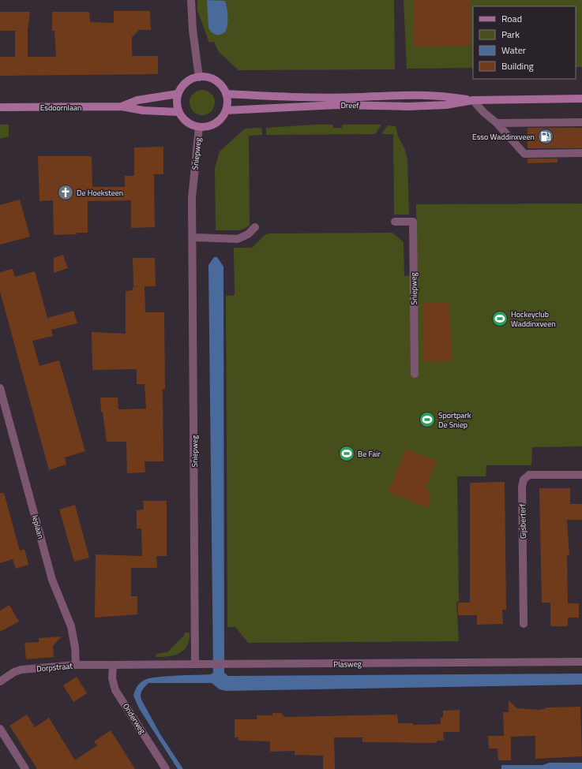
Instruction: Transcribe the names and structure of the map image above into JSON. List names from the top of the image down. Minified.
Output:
{"streets":{"main road":["Dreef","Esdoornlaan"],"street":["Sniepweg","Gijsberterf","Ieplaan","Plasweg","Dorpstraat","Onderweg"]},"crossings":[["Dreef","Esdoornlaan"],["Dreef","Sniepweg"],["Esdoornlaan","Sniepweg"],["Sniepweg","Plasweg"],["Ieplaan","Dorpstraat"],["Plasweg","Dorpstraat"],["Plasweg","Onderweg"],["Dorpstraat","Onderweg"]],"places":{"fuel station":["Esso Waddinxveen"],"church":["De Hoeksteen"],"sports":["Hockeyclub Waddinxveen","Sportpark De Sniep","Be Fair"]},"legend":["Road","Park","Water","Building"]}
